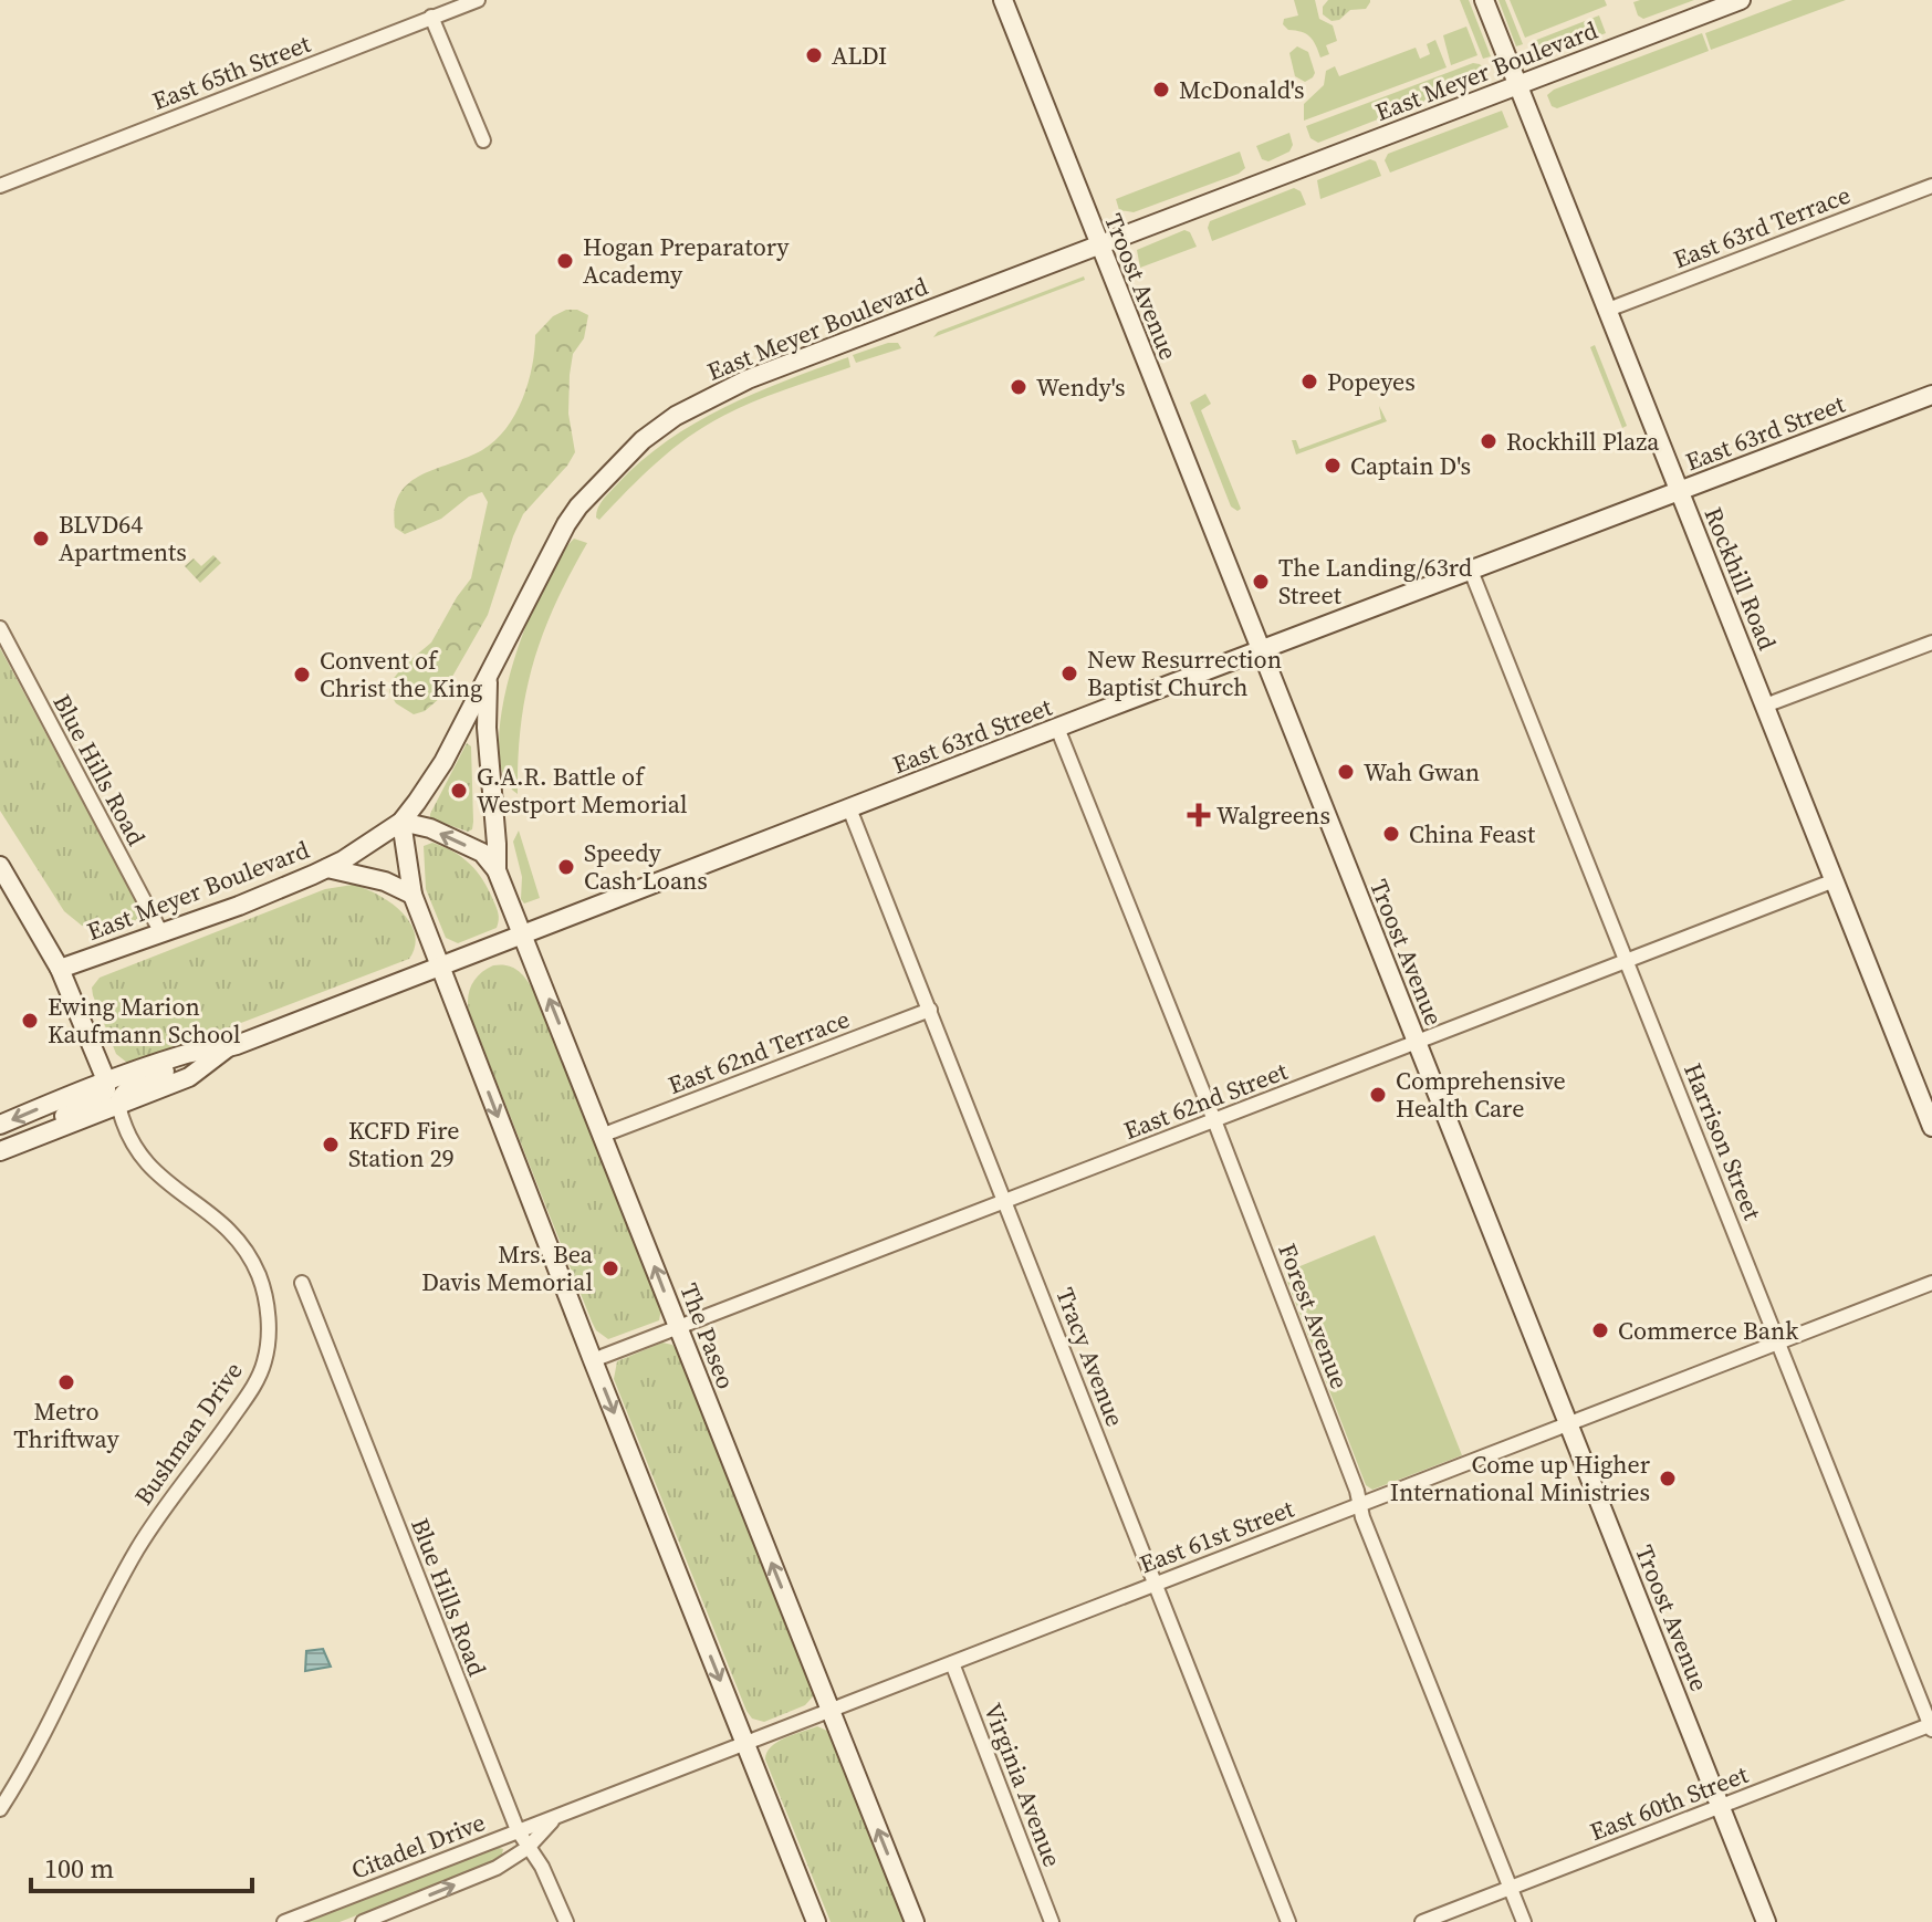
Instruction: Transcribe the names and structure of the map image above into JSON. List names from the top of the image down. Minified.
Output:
{"streets":{"main road":["East Meyer Boulevard","Troost Avenue","East 63rd Street","Rockhill Road","The Paseo"],"street":["East 65th Street","East 63rd Terrace","Blue Hills Road","East 62nd Terrace","East 62nd Street","Harrison Street","Forest Avenue","Tracy Avenue","Bushman Drive","East 61st Street","Virginia Avenue","East 60th Street","Citadel Drive"]},"crossings":[["East Meyer Boulevard","Troost Avenue"],["East Meyer Boulevard","Rockhill Road"],["East Meyer Boulevard","Blue Hills Road"],["East Meyer Boulevard","The Paseo"],["East 63rd Terrace","Rockhill Road"],["Troost Avenue","East 63rd Street"],["Troost Avenue","East 62nd Street"],["Troost Avenue","East 61st Street"],["Troost Avenue","East 60th Street"],["East 63rd Street","Rockhill Road"],["East 63rd Street","Harrison Street"],["East 63rd Street","Forest Avenue"],["East 63rd Street","The Paseo"],["East 63rd Street","Tracy Avenue"],["East 63rd Street","Bushman Drive"],["Rockhill Road","East 62nd Street"],["Blue Hills Road","East 61st Street"],["Blue Hills Road","Citadel Drive"],["East 62nd Terrace","The Paseo"],["East 62nd Terrace","Tracy Avenue"],["East 62nd Street","Harrison Street"],["East 62nd Street","Forest Avenue"],["East 62nd Street","The Paseo"],["East 62nd Street","Tracy Avenue"],["Harrison Street","East 61st Street"],["Harrison Street","East 60th Street"],["Forest Avenue","East 61st Street"],["Forest Avenue","East 60th Street"],["The Paseo","East 61st Street"],["Tracy Avenue","East 61st Street"],["East 61st Street","Virginia Avenue"],["East 61st Street","Citadel Drive"]],"places":{"other":["ALDI","McDonald's","Hogan Preparatory Academy","Popeyes","Wendy's","Rockhill Plaza","Captain D's","BLVD64 Apartments","The Landing/63rd Street","New Resurrection Baptist Church","Convent of Christ the King","Wah Gwan","G.A.R. Battle of Westport Memorial","China Feast","Speedy Cash Loans","Ewing Marion Kaufmann School","Comprehensive Health Care","KCFD Fire Station 29","Mrs. Bea Davis Memorial","Commerce Bank","Metro Thriftway","Come up Higher International Ministries"],"health":["Walgreens"]},"scale_bar":"100 m"}
